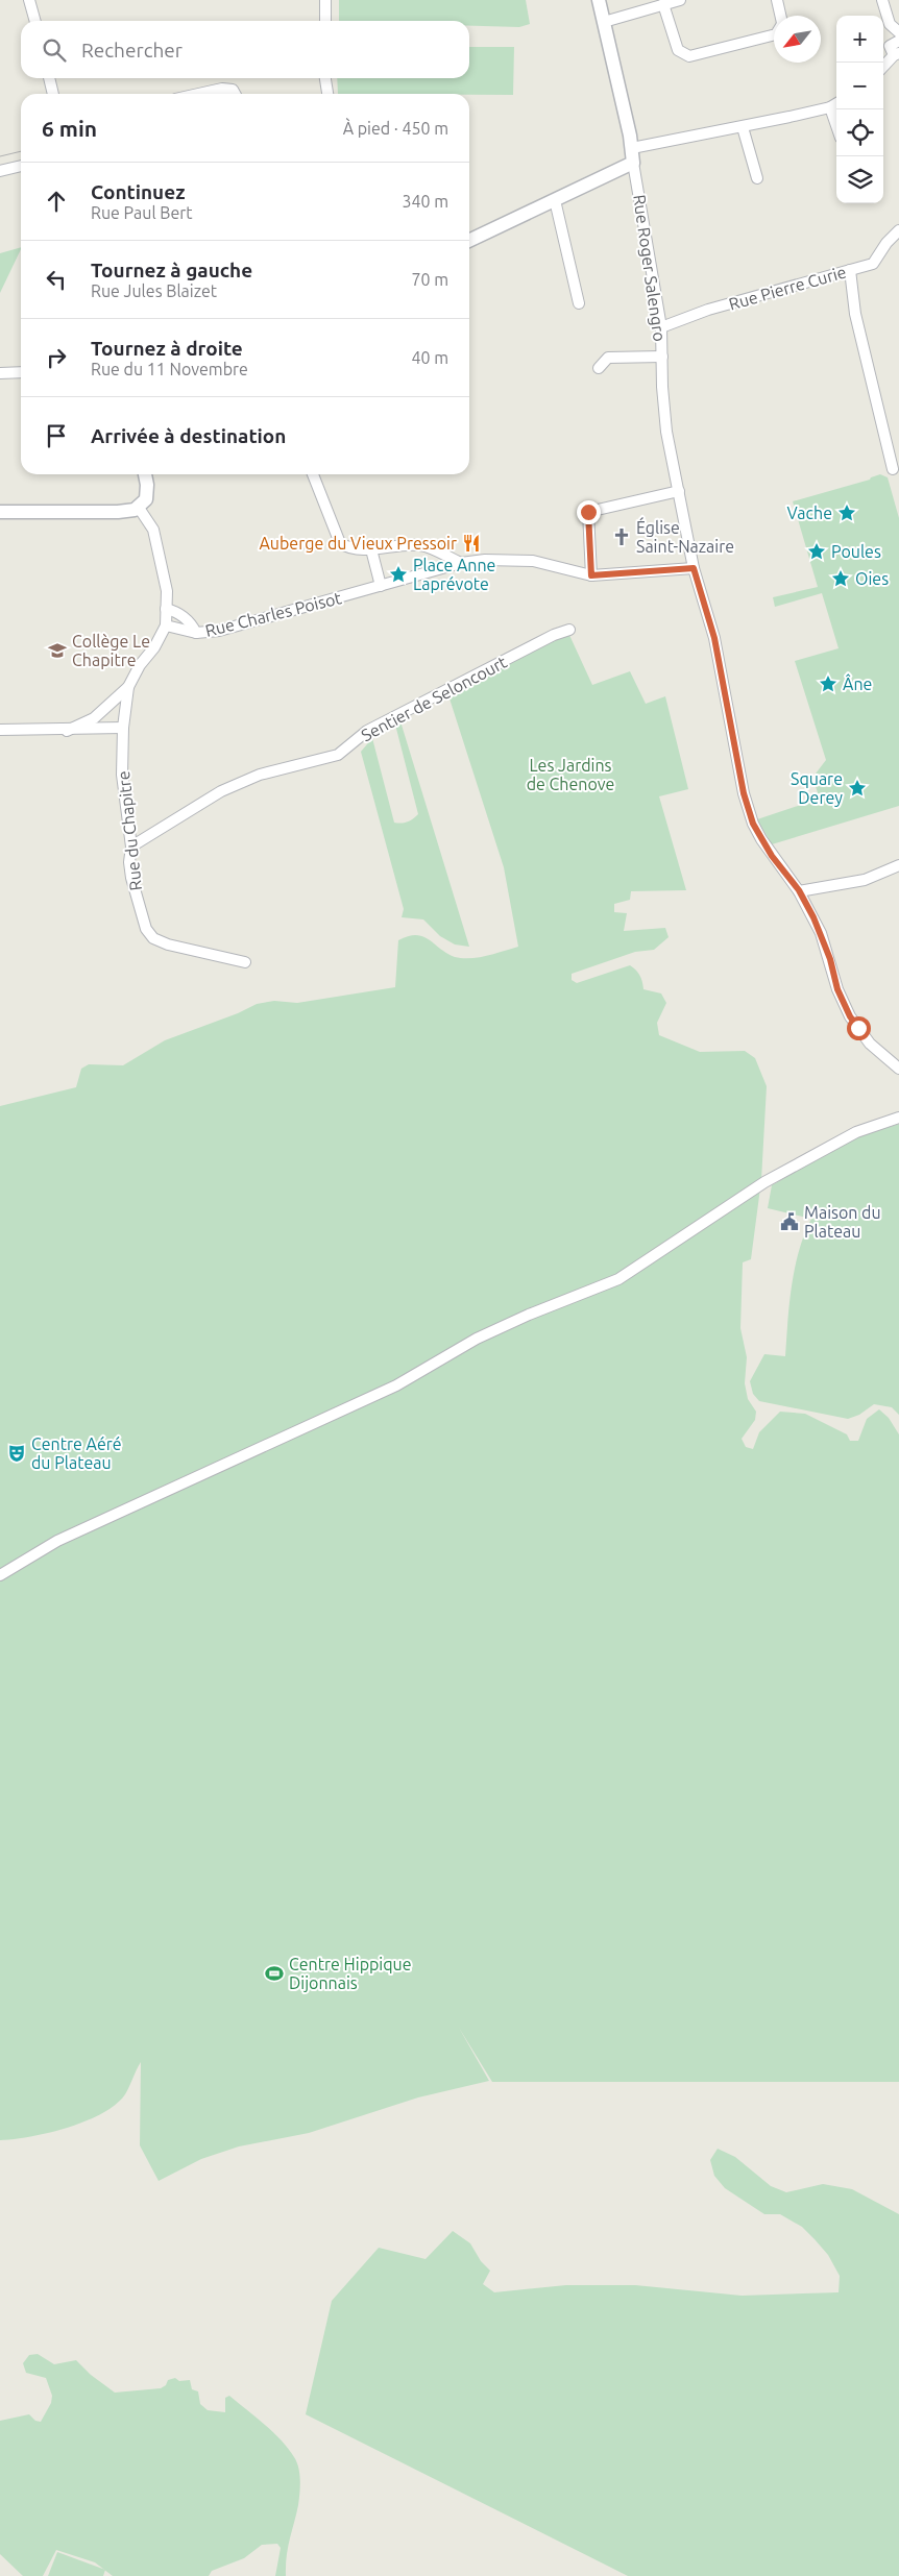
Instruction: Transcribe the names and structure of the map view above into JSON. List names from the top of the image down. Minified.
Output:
{"streets":{"street":["Rue Roger Salengro","Rue Pierre Curie","Rue Charles Poisot","Sentier de Seloncourt","Rue du Chapitre"]},"crossings":[["Rue Roger Salengro","Rue Pierre Curie"],["Sentier de Seloncourt","Rue du Chapitre"]],"parks":["Les Jardins de Chenove"],"places":{"place":["Vache","Poules","Place Anne Laprévote","Oies","Âne","Square Derey"],"church":["Église Saint-Nazaire"],"restaurant":["Auberge du Vieux Pressoir"],"school or university":["Collège Le Chapitre"],"public building":["Maison du Plateau"],"theatre":["Centre Aéré du Plateau"],"sports":["Centre Hippique Dijonnais"]},"north":"bottom left","page":{"map_buttons":["+","−"],"search":"Rechercher","heading":["6 min","À pied · 450 m"],"list":[["Continuez","Rue Paul Bert","340 m"],["Tournez à gauche","Rue Jules Blaizet","70 m"],["Tournez à droite","Rue du 11 Novembre","40 m"],"Arrivée à destination"]}}
